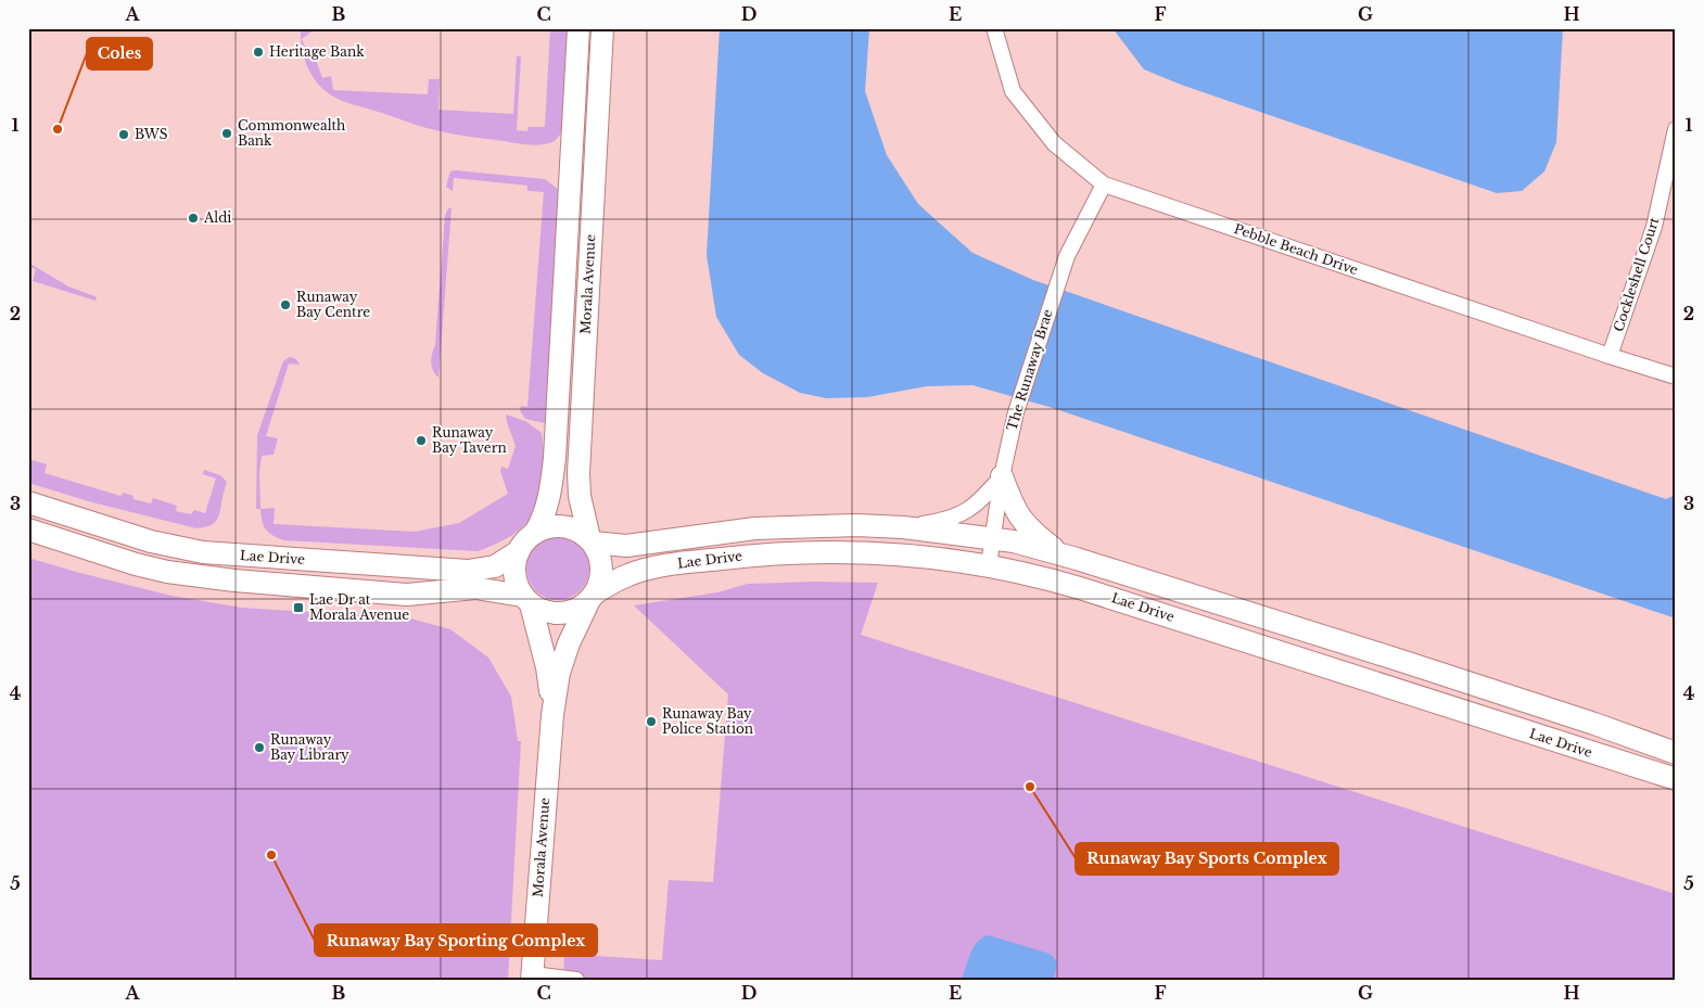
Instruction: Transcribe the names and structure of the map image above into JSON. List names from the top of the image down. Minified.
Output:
{"streets":{"main road":["Morala Avenue","Lae Drive"],"street":["Pebble Beach Drive","Cockleshell Court","The Runaway Brae"]},"crossings":[["Pebble Beach Drive","Cockleshell Court"],["Pebble Beach Drive","The Runaway Brae"],["Morala Avenue","Lae Drive"],["The Runaway Brae","Lae Drive"]],"places":{"other":["Heritage Bank","Coles","Commonwealth Bank","BWS","Aldi","Runaway Bay Centre","Runaway Bay Tavern","Runaway Bay Police Station","Runaway Bay Library","Runaway Bay Sports Complex","Runaway Bay Sporting Complex"],"transit":["Lae Dr at Morala Avenue"]},"grid":{"columns":["A","B","C","D","E","F","G","H"],"rows":["1","2","3","4","5"]}}
